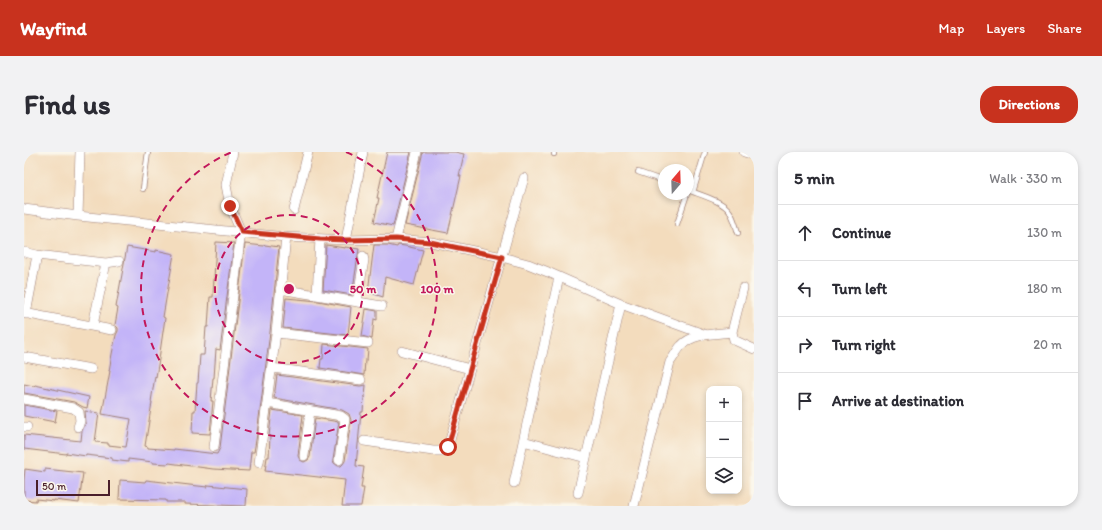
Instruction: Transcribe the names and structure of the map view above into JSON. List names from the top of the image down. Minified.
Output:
{"scale_bar":"50 m","north":"top","page":{"header":"Wayfind","nav":["Map","Layers","Share"],"buttons":"Directions","title":"Find us","heading":["5 min","Walk · 330 m"],"list":[["Continue","130 m"],["Turn left","180 m"],["Turn right","20 m"],"Arrive at destination"],"map_buttons":["+","−"],"scale":"50 m"},"rings":["50 m","100 m"]}
